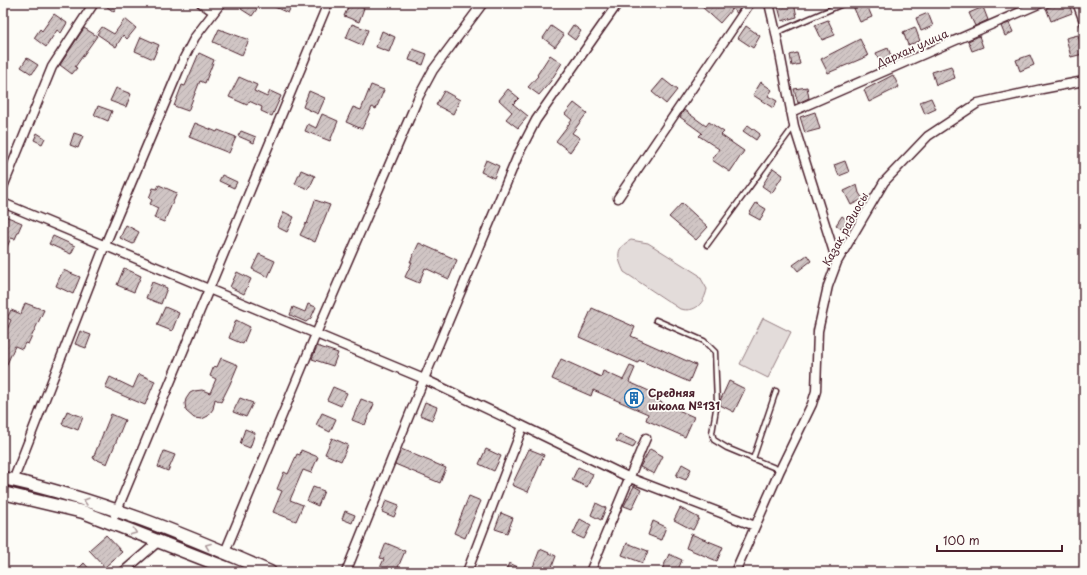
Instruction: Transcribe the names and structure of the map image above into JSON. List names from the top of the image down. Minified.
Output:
{"streets":{"street":["Дархан улица","Казак радиосы"]},"places":{"building":["Средняя школа №131"]},"scale_bar":"100 m"}
